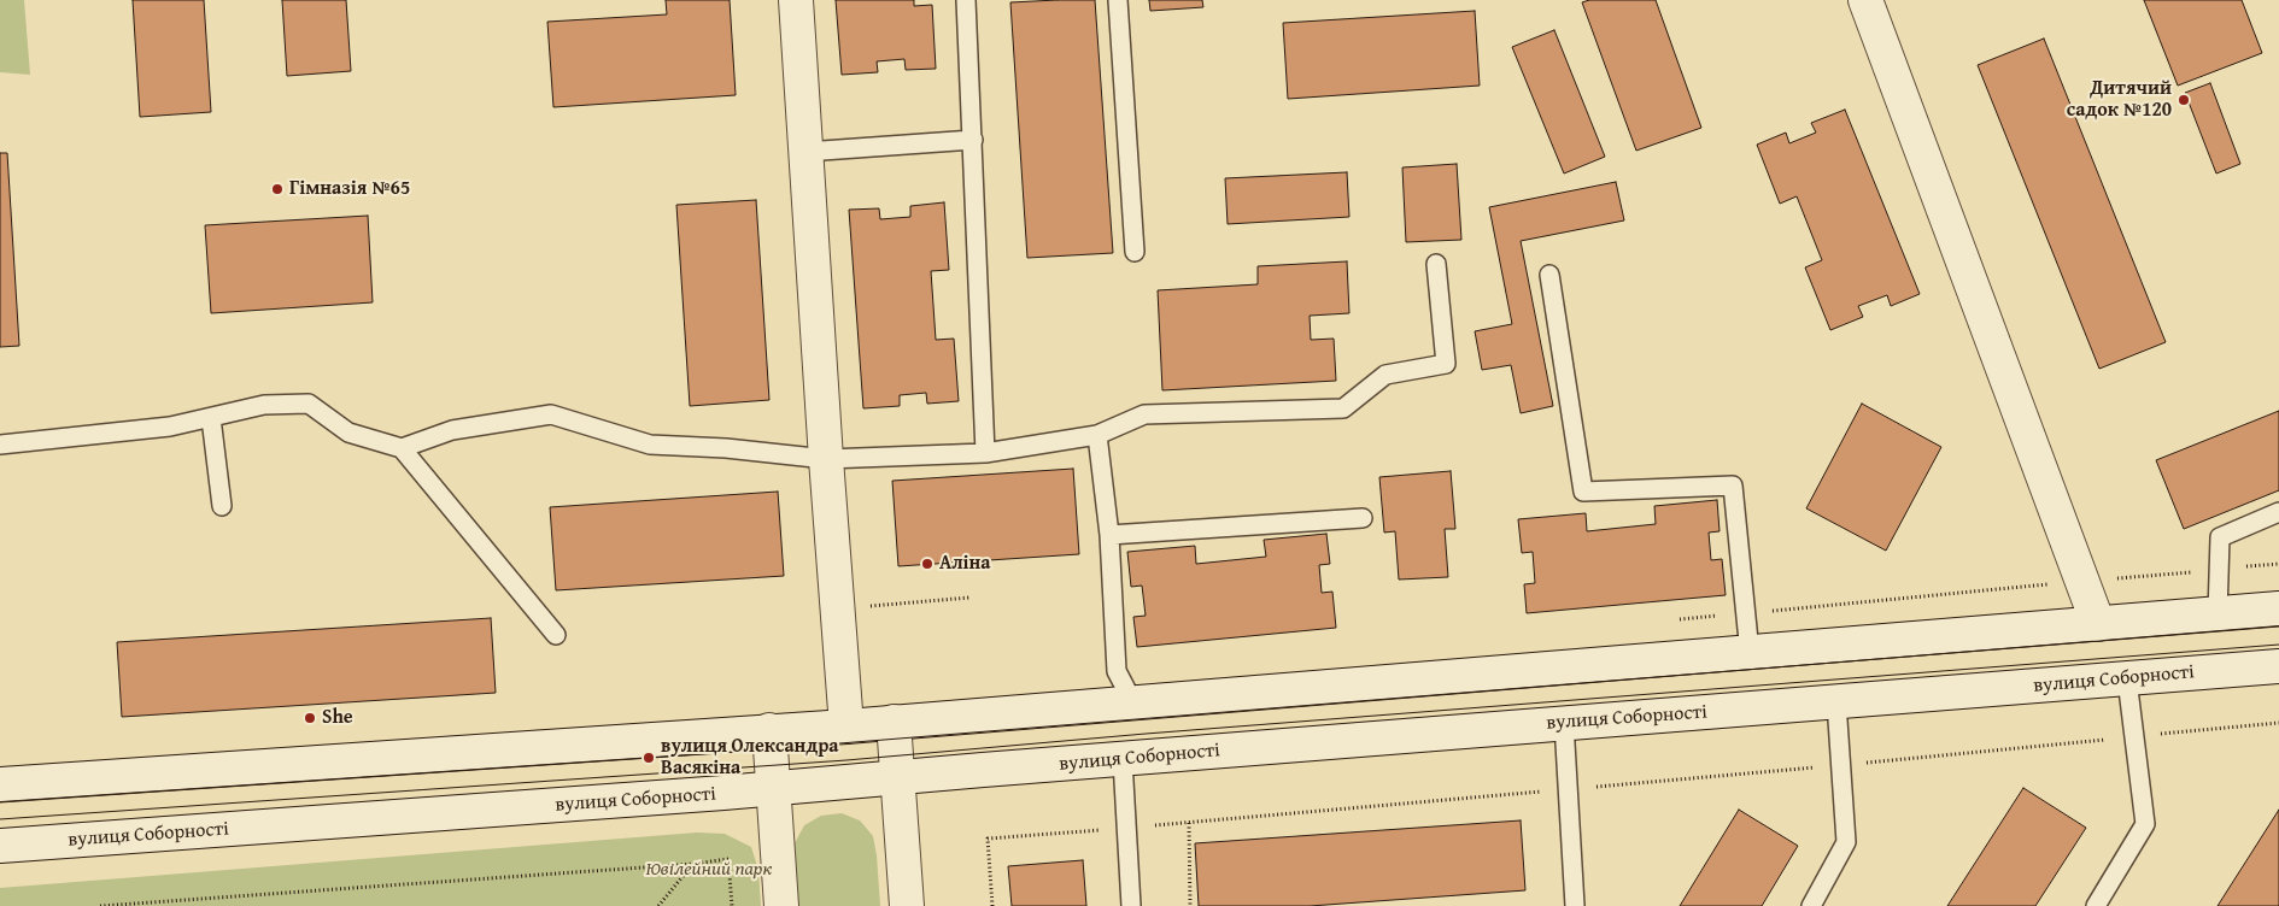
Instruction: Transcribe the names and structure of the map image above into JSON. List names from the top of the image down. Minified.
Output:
{"streets":{"main road":["вулиця Соборності"]},"parks":["Ювілейний парк"],"places":["Дитячий садок №120","Гімназія №65","Аліна","She","вулиця Олександра Васякіна"]}
